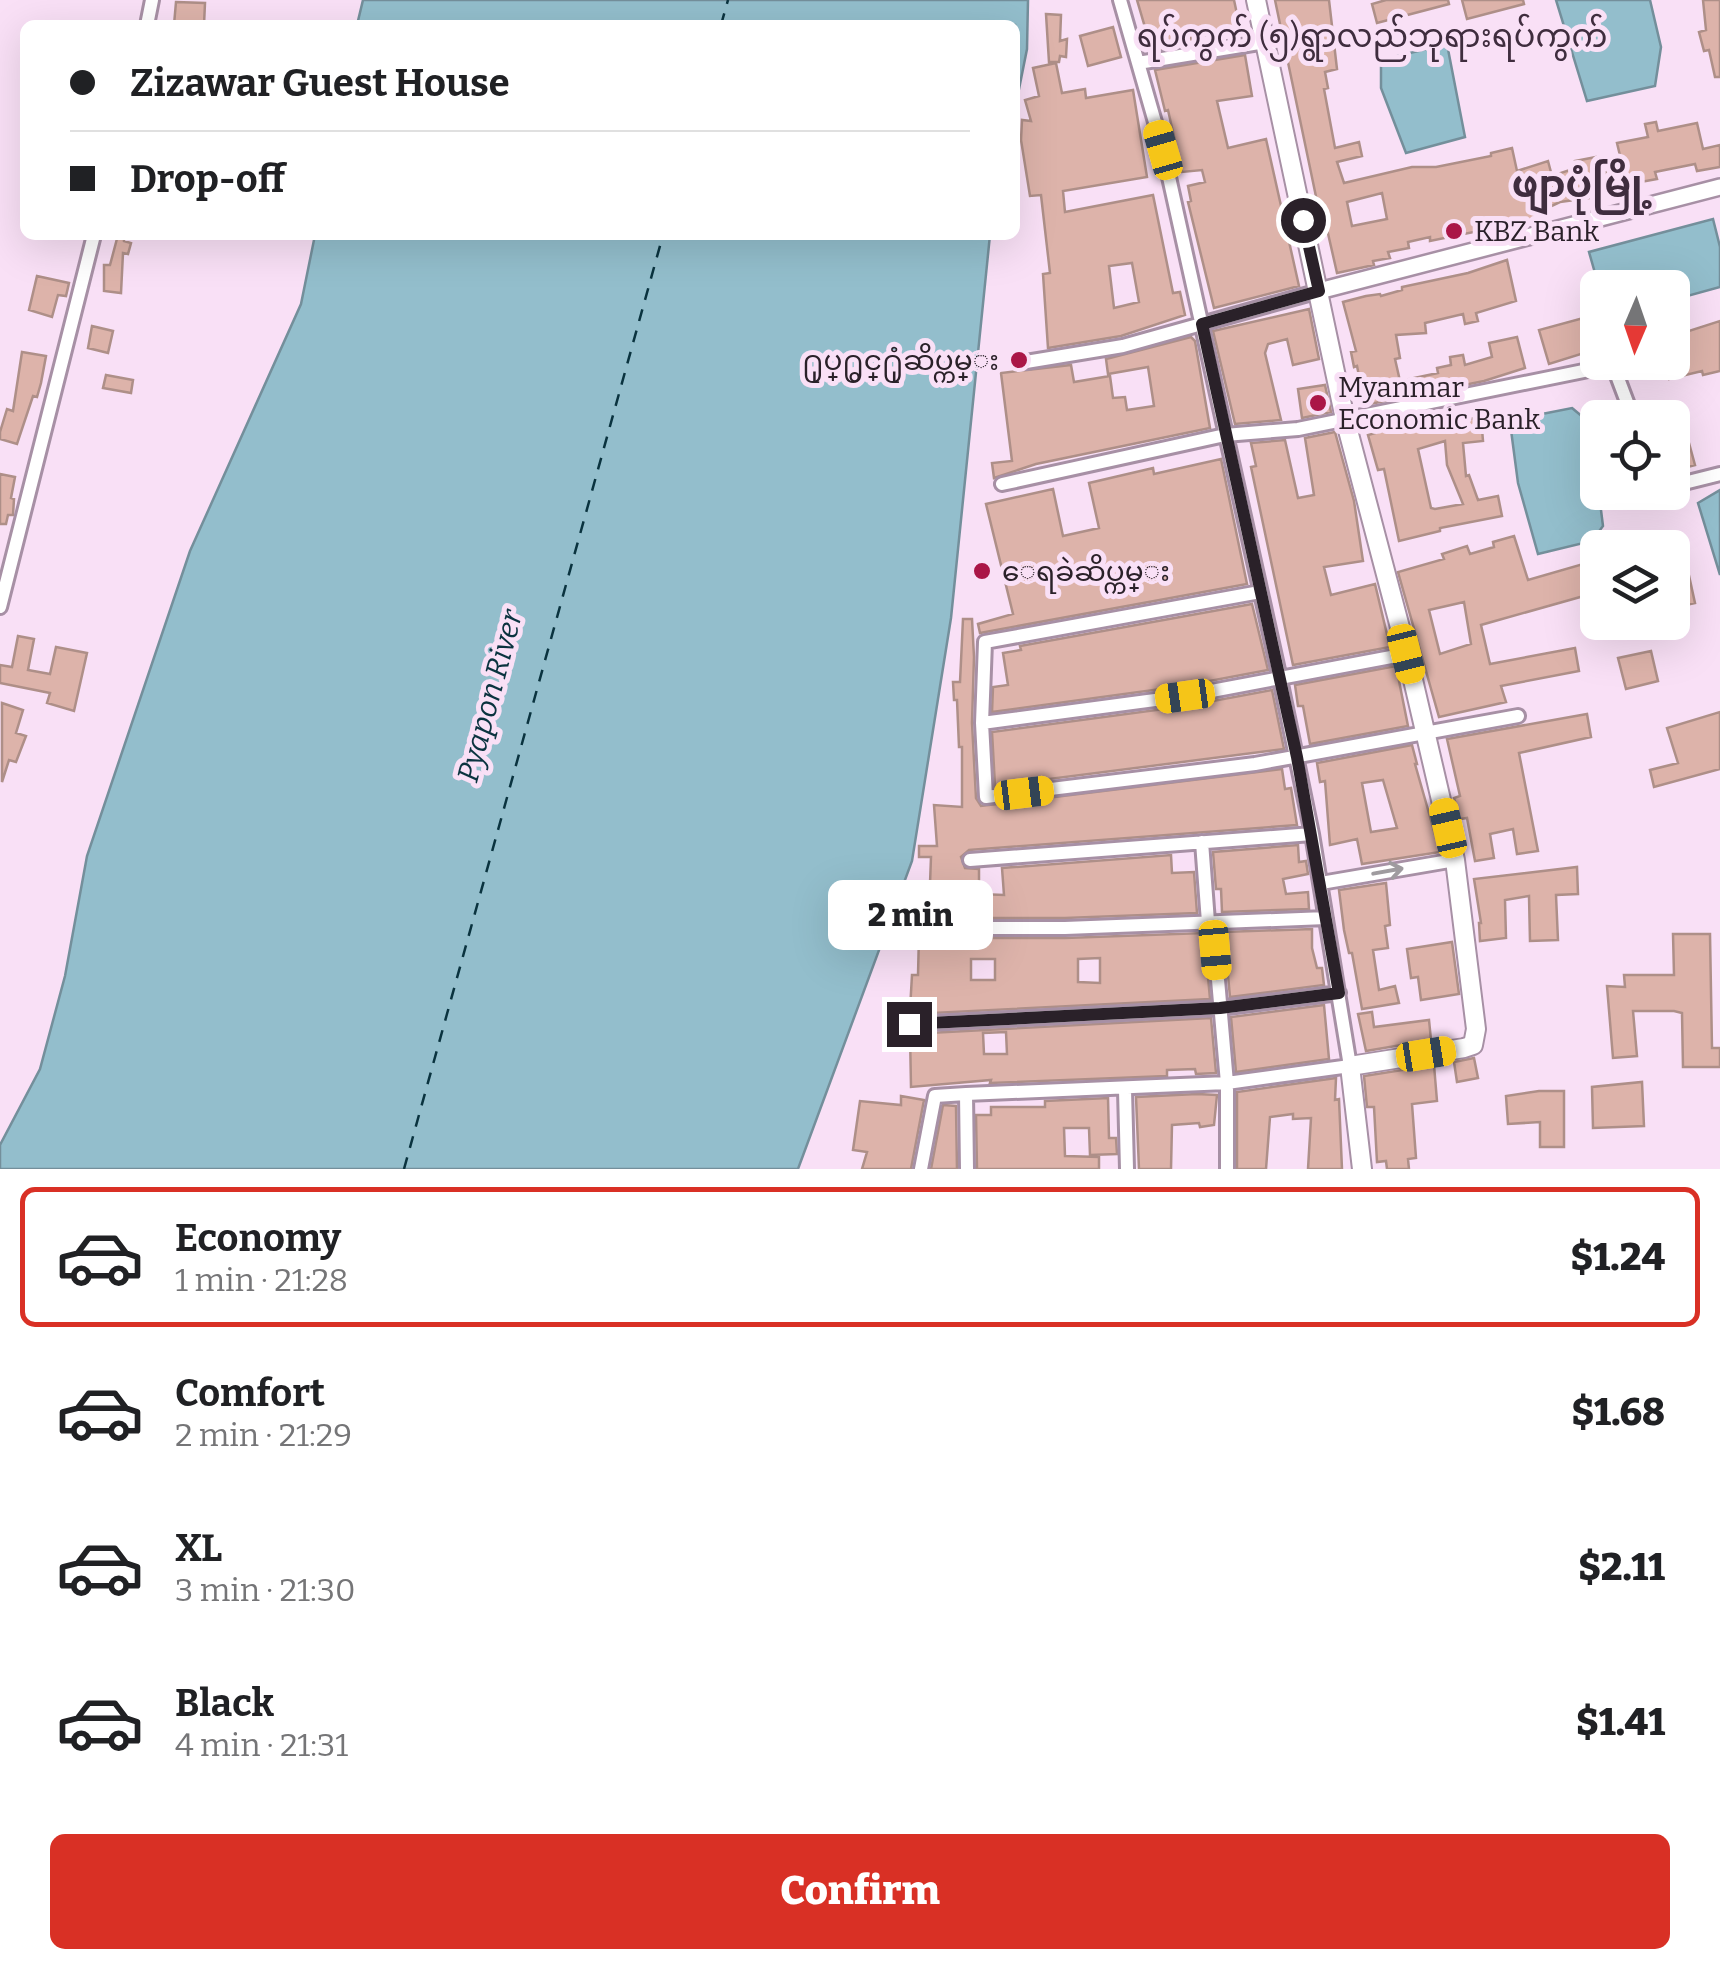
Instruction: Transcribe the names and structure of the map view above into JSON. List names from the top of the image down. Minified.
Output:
{"districts":["ရပ်ကွက် (၅)ရွာလည်ဘုရားရပ်ကွက်","ဖျာပုံမြို့"],"water":["Pyapon River"],"places":["KBZ Bank","႐ုပ္႐ွင္႐ုံဆိပ္ကမ္း","Myanmar Economic Bank","ေရခဲဆိပ္ကမ္း"],"north":"bottom","page":{"banner":["Zizawar Guest House","Drop-off"],"bubble":"2 min","list":[{"name":"Economy","note":"1 min · 21:28","value":"$1.24"},{"name":"Comfort","note":"2 min · 21:29","value":"$1.68"},{"name":"XL","note":"3 min · 21:30","value":"$2.11"},{"name":"Black","note":"4 min · 21:31","value":"$1.41"}],"buttons":"Confirm"}}
